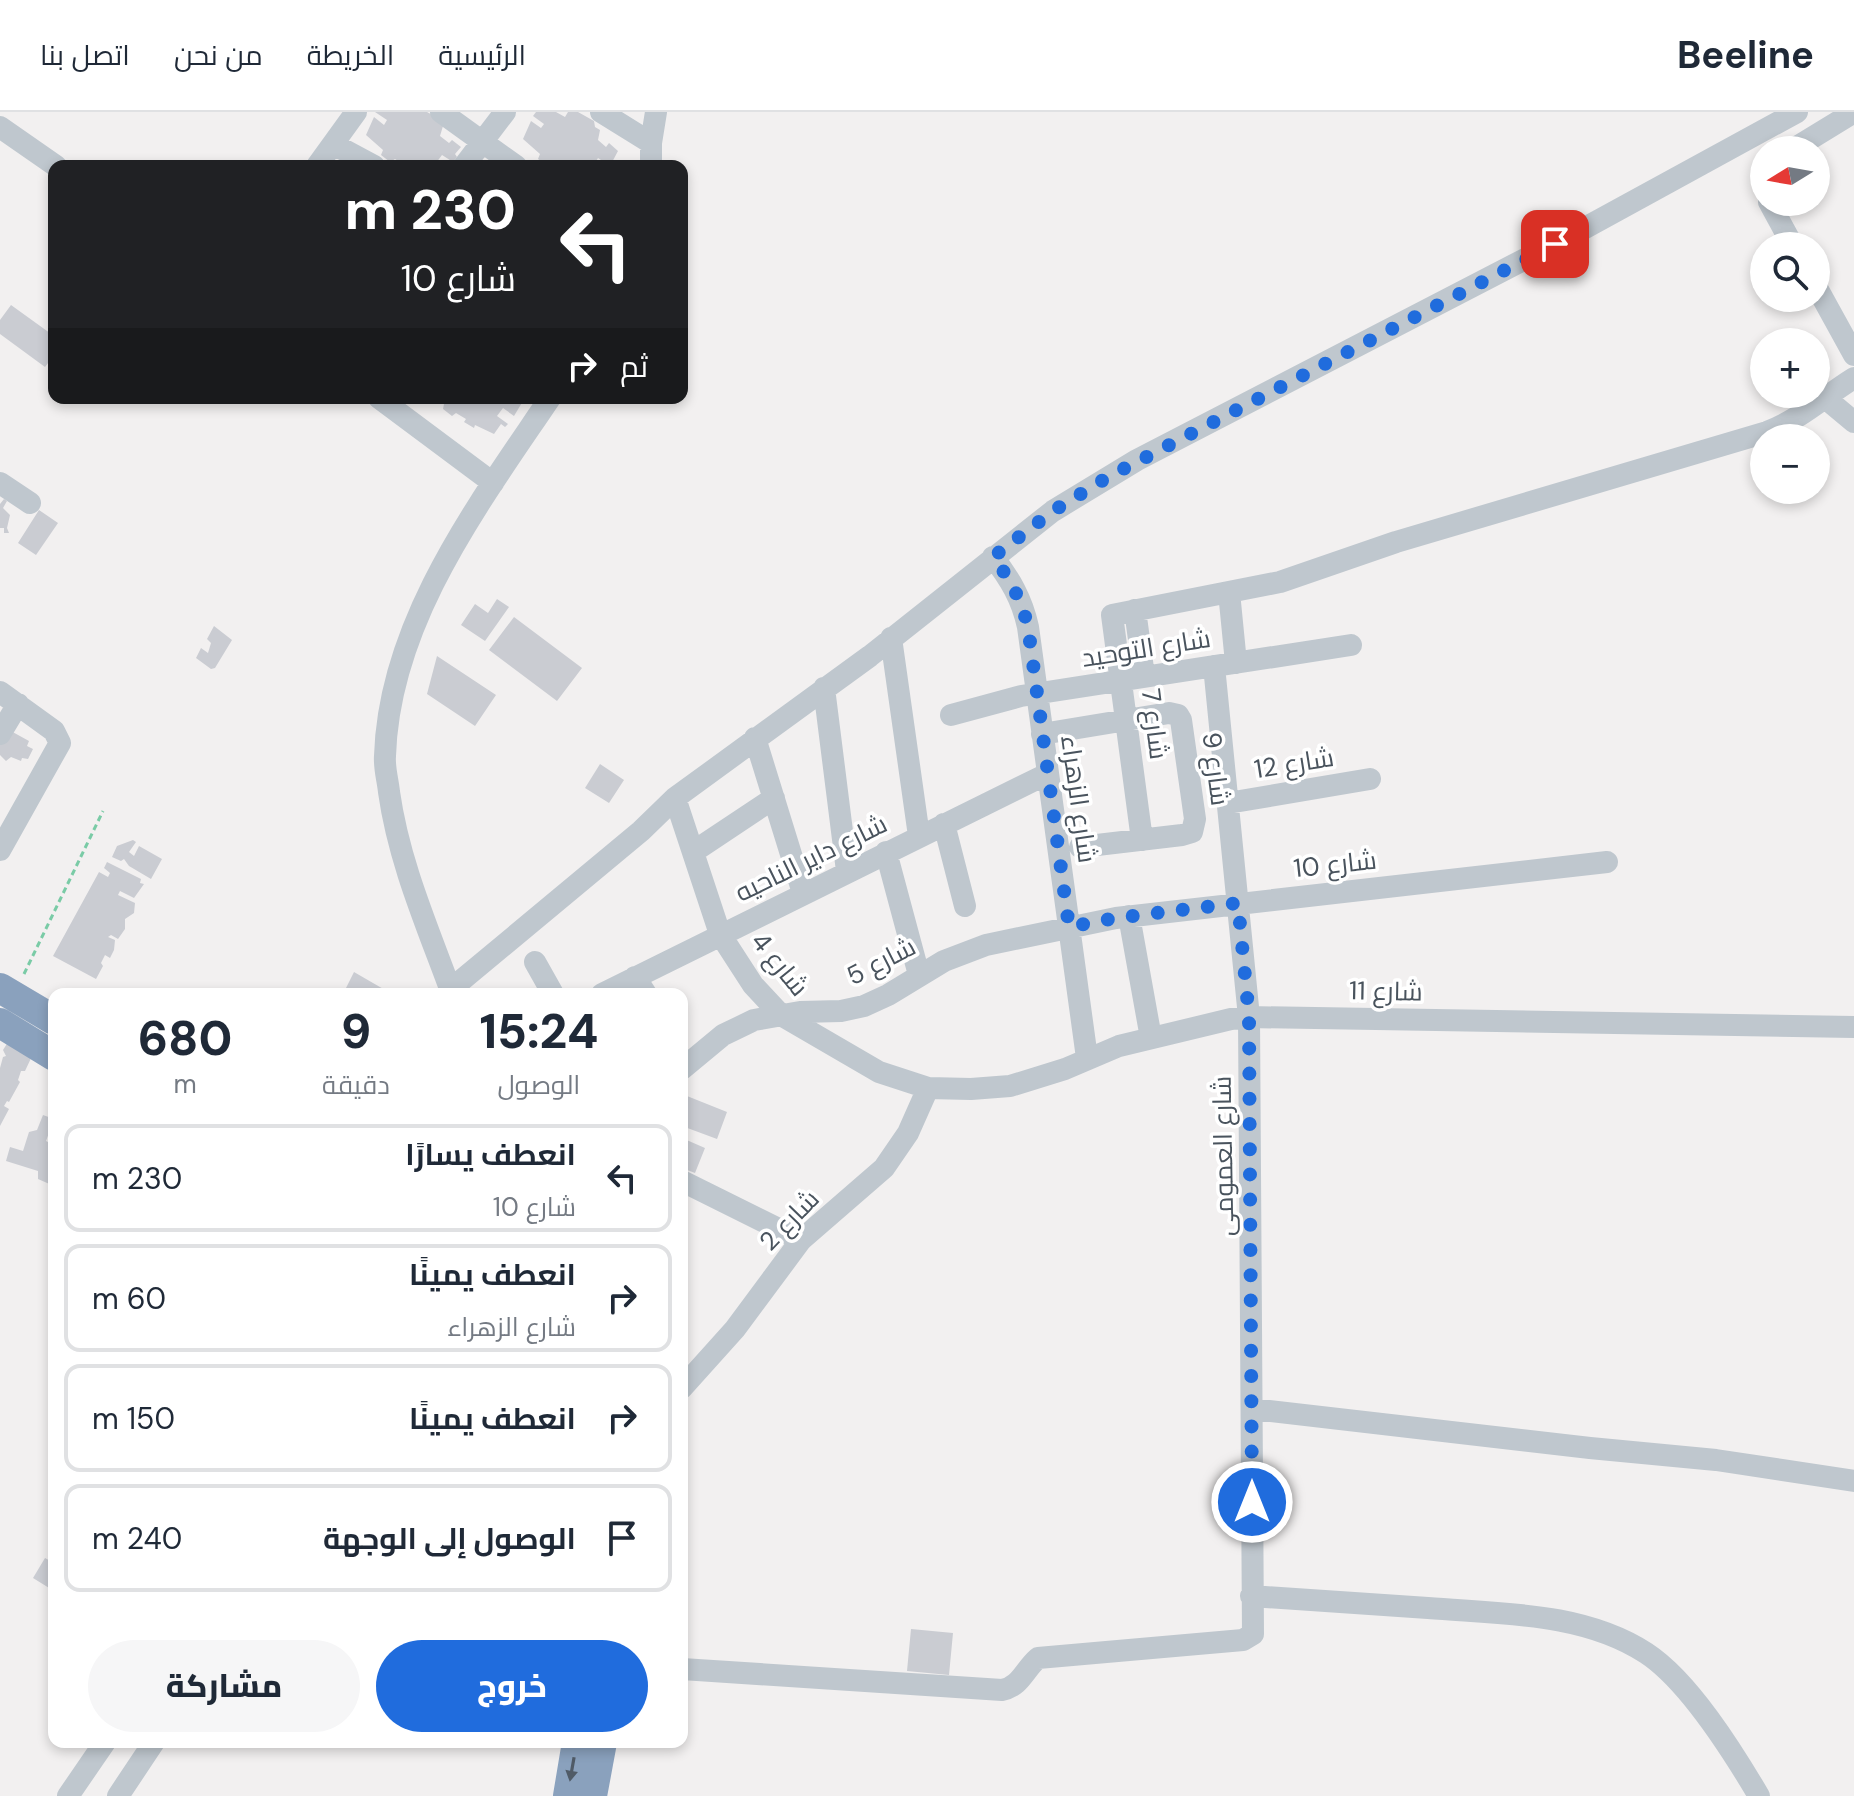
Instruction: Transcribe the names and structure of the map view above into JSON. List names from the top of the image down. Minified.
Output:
{"streets":{"street":["شارع التوحيد","شارع 7","شارع 12","شارع 9","شارع الزهراء","شارع داير الناحيه","شارع 10","شارع 5","شارع 4","شارع 11","شارع العمومى","شارع 2"]},"crossings":[["شارع التوحيد","شارع 7"],["شارع التوحيد","شارع الزهراء"],["شارع التوحيد","شارع العمومى"],["شارع 7","شارع 9"],["شارع 12","شارع العمومى"],["شارع الزهراء","شارع داير الناحيه"],["شارع الزهراء","شارع 10"],["شارع الزهراء","شارع 5"],["شارع الزهراء","شارع 11"],["شارع داير الناحيه","شارع 4"],["شارع 10","شارع 5"],["شارع 10","شارع العمومى"],["شارع 5","شارع 4"],["شارع 4","شارع 11"],["شارع 4","شارع 2"],["شارع 11","شارع العمومى"],["شارع 11","شارع 2"]],"north":"left","page":{"header":"Beeline","nav":["الرئيسية","الخريطة","من نحن","اتصل بنا"],"map_buttons":["+","−"],"turn":["230 m","شارع 10"],"then":"ثم","eta":["15:24","الوصول","9","دقيقة","680","m"],"list":[{"name":"انعطف يسارًا","note":"شارع 10","value":"230 m"},{"name":"انعطف يمينًا","note":"شارع الزهراء","value":"60 m"},{"name":"انعطف يمينًا","value":"150 m"},{"name":"الوصول إلى الوجهة","value":"240 m"}],"buttons":["خروج","مشاركة"]}}
